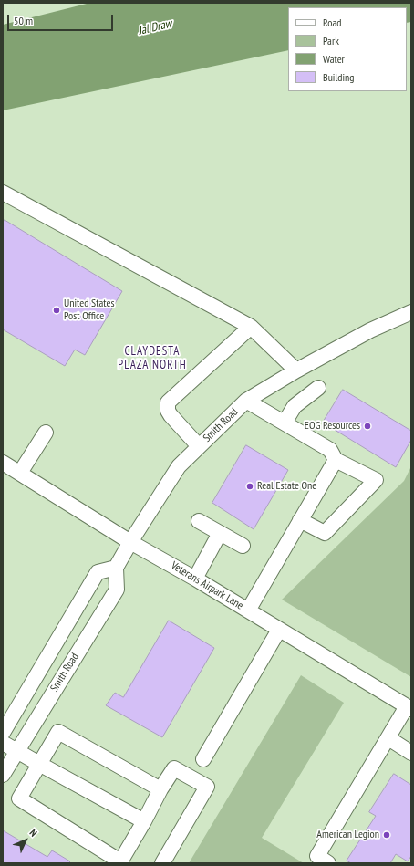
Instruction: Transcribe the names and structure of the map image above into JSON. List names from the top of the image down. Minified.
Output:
{"streets":{"street":["Smith Road","Veterans Airpark Lane"]},"crossings":[["Smith Road","Veterans Airpark Lane"]],"districts":["CLAYDESTA PLAZA NORTH"],"water":["Jal Draw"],"places":["United States Post Office","EOG Resources","Real Estate One","American Legion"],"legend":["Road","Park","Water","Building"],"scale_bar":"50 m","north":"top right"}
